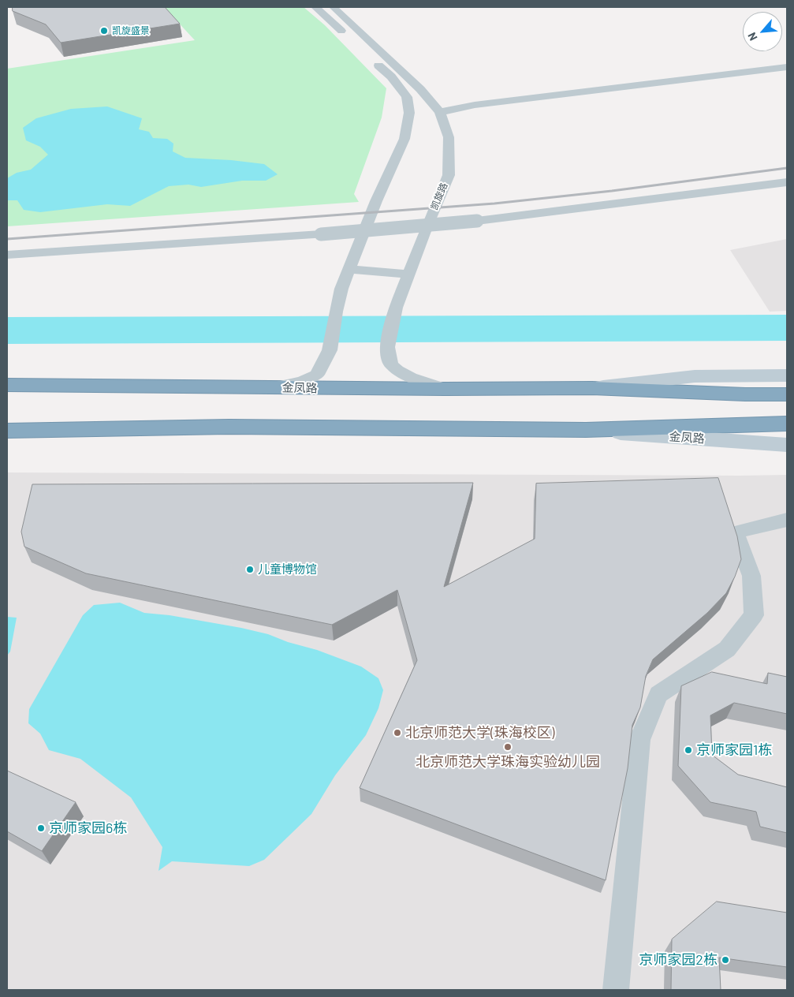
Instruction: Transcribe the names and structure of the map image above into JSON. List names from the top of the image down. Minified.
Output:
{"streets":{"highway":["金凤路"],"street":["凯旋路"]},"crossings":[["凯旋路","金凤路"]],"places":["凯旋盛景","儿童博物馆","北京师范大学(珠海校区)","北京师范大学珠海实验幼儿园","京师家园1栋","京师家园6栋","京师家园2栋"],"north":"bottom left"}
